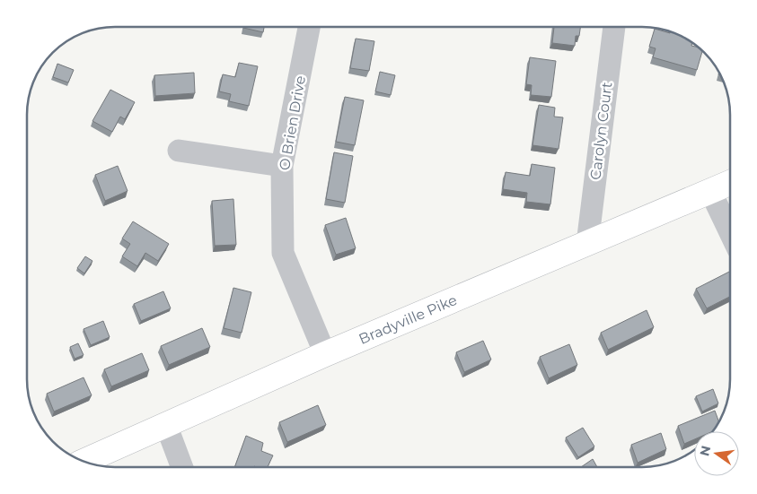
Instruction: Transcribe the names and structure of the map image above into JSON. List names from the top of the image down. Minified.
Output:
{"streets":{"main road":["Bradyville Pike"],"street":["O Brien Drive","Carolyn Court"]},"crossings":[["O Brien Drive","Bradyville Pike"],["Carolyn Court","Bradyville Pike"]],"north":"left"}
